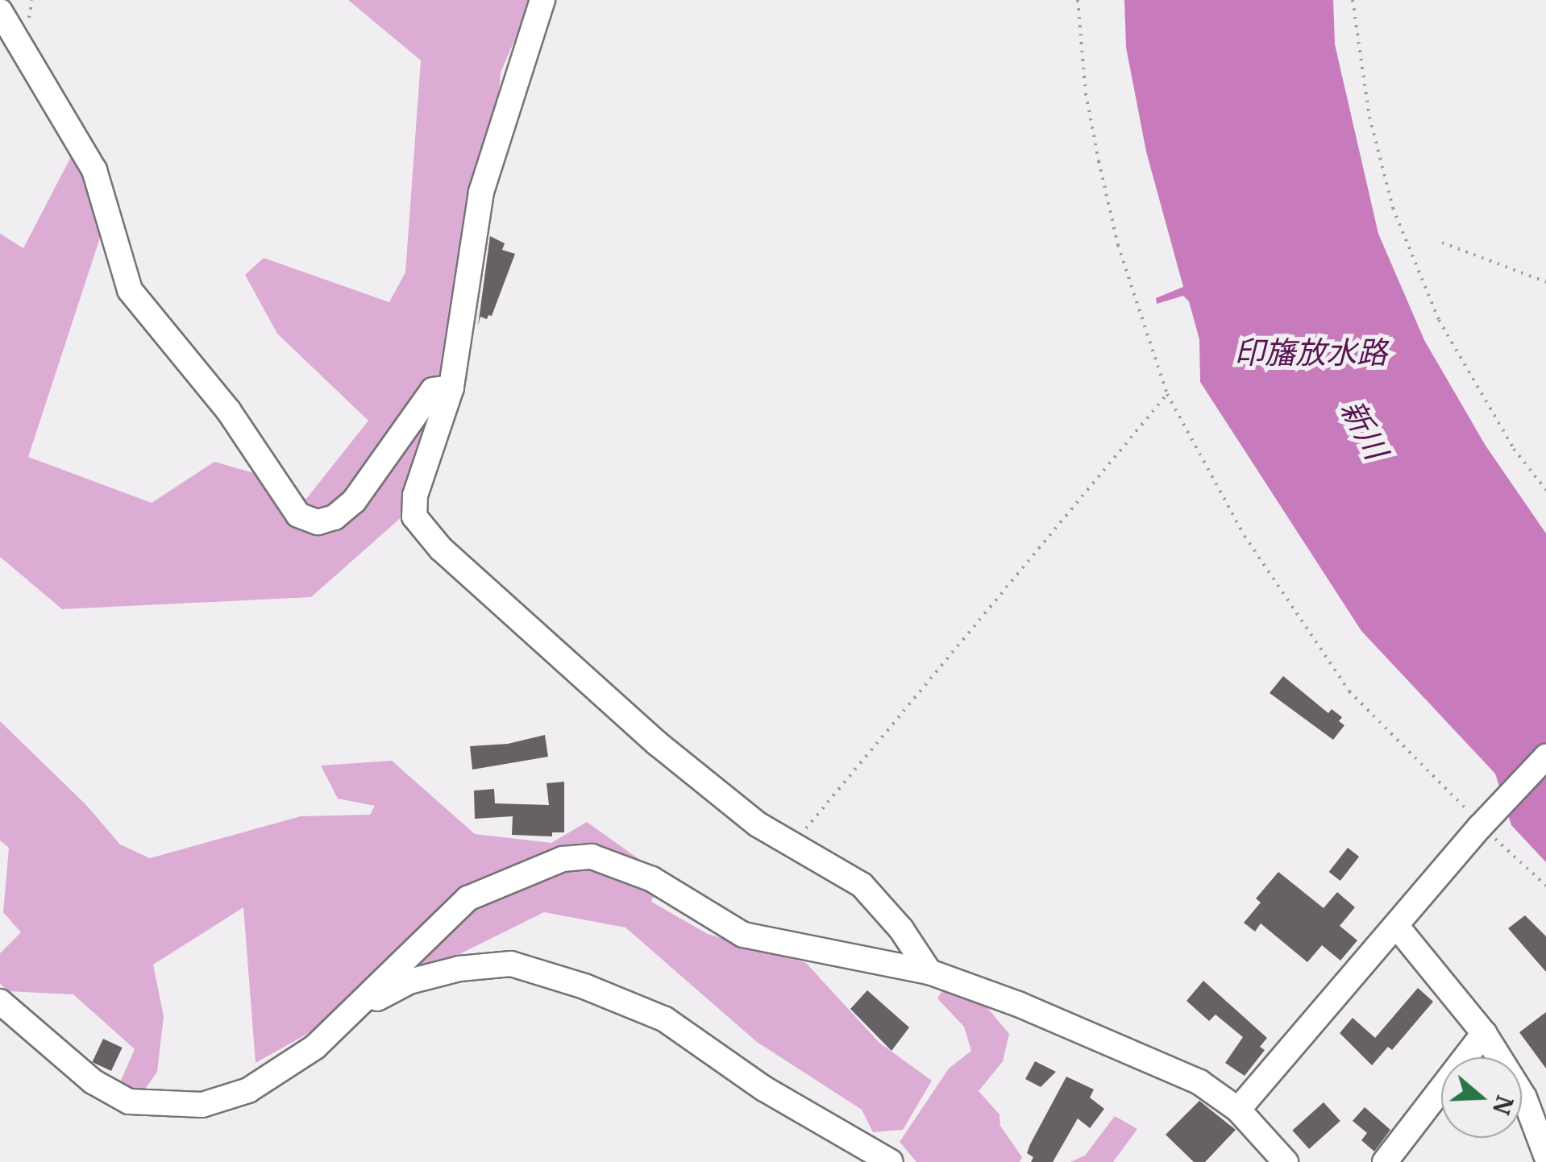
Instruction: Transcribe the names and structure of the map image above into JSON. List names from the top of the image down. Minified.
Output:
{"water":["印旛放水路","新川"],"north":"right"}
